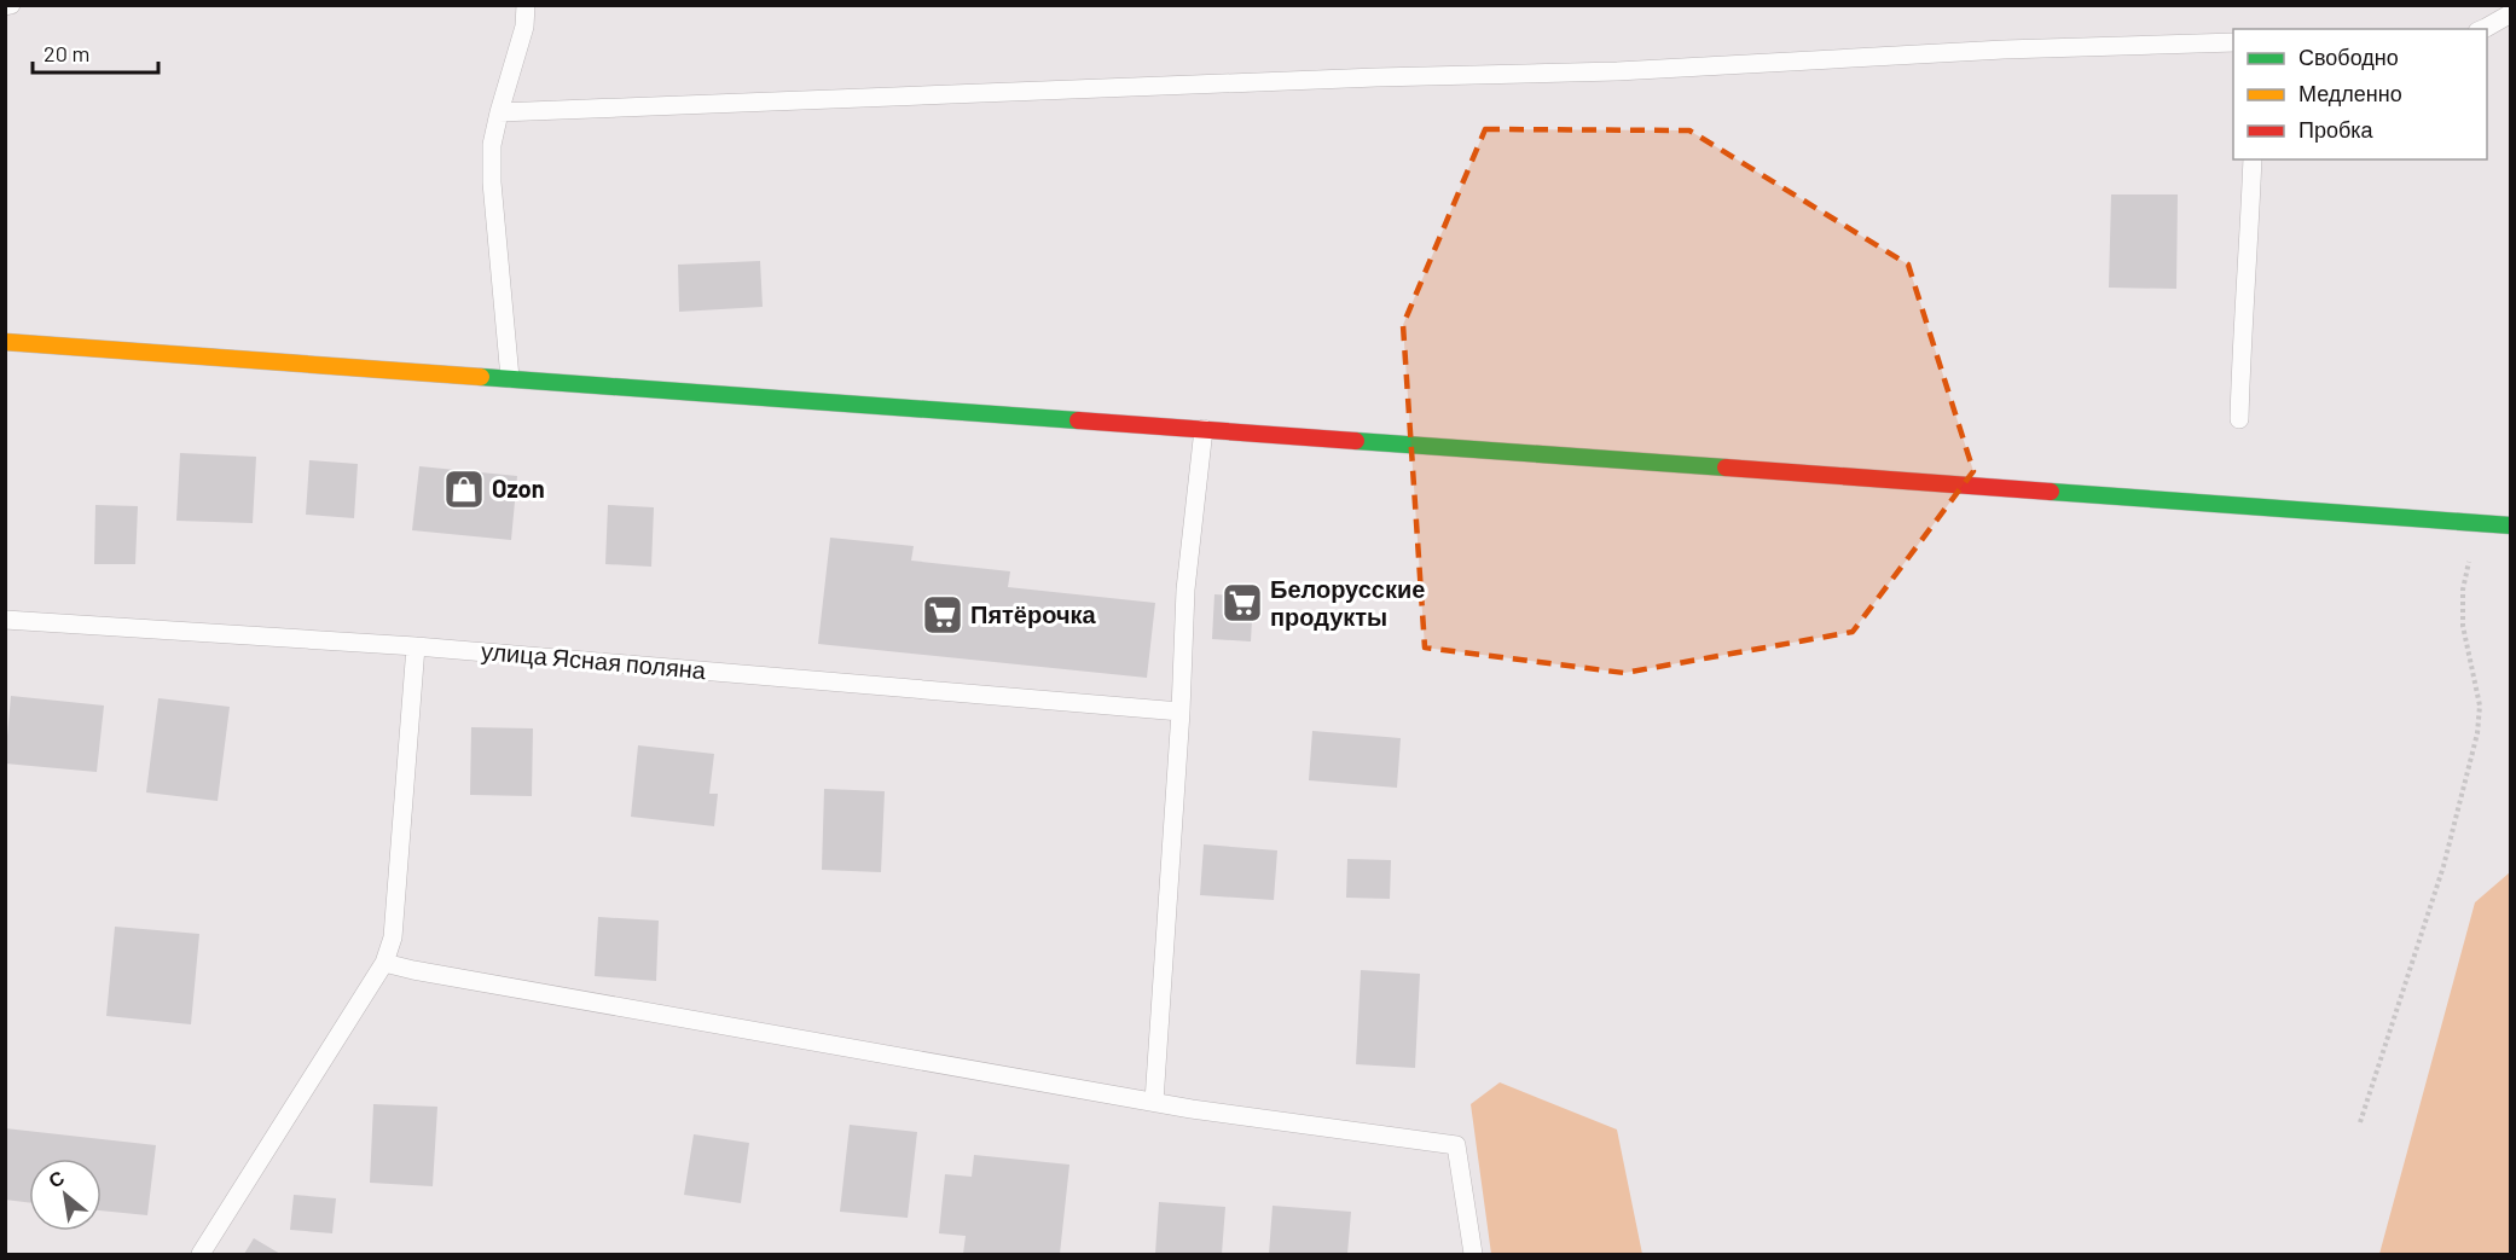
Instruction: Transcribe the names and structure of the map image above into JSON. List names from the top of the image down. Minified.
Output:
{"streets":{"lane":["улица Ясная поляна"]},"places":{"shop":["Ozon"],"supermarket":["Белорусские продукты","Пятёрочка"]},"legend":["Свободно","Медленно","Пробка"],"scale_bar":"20 m","north":"top left"}
